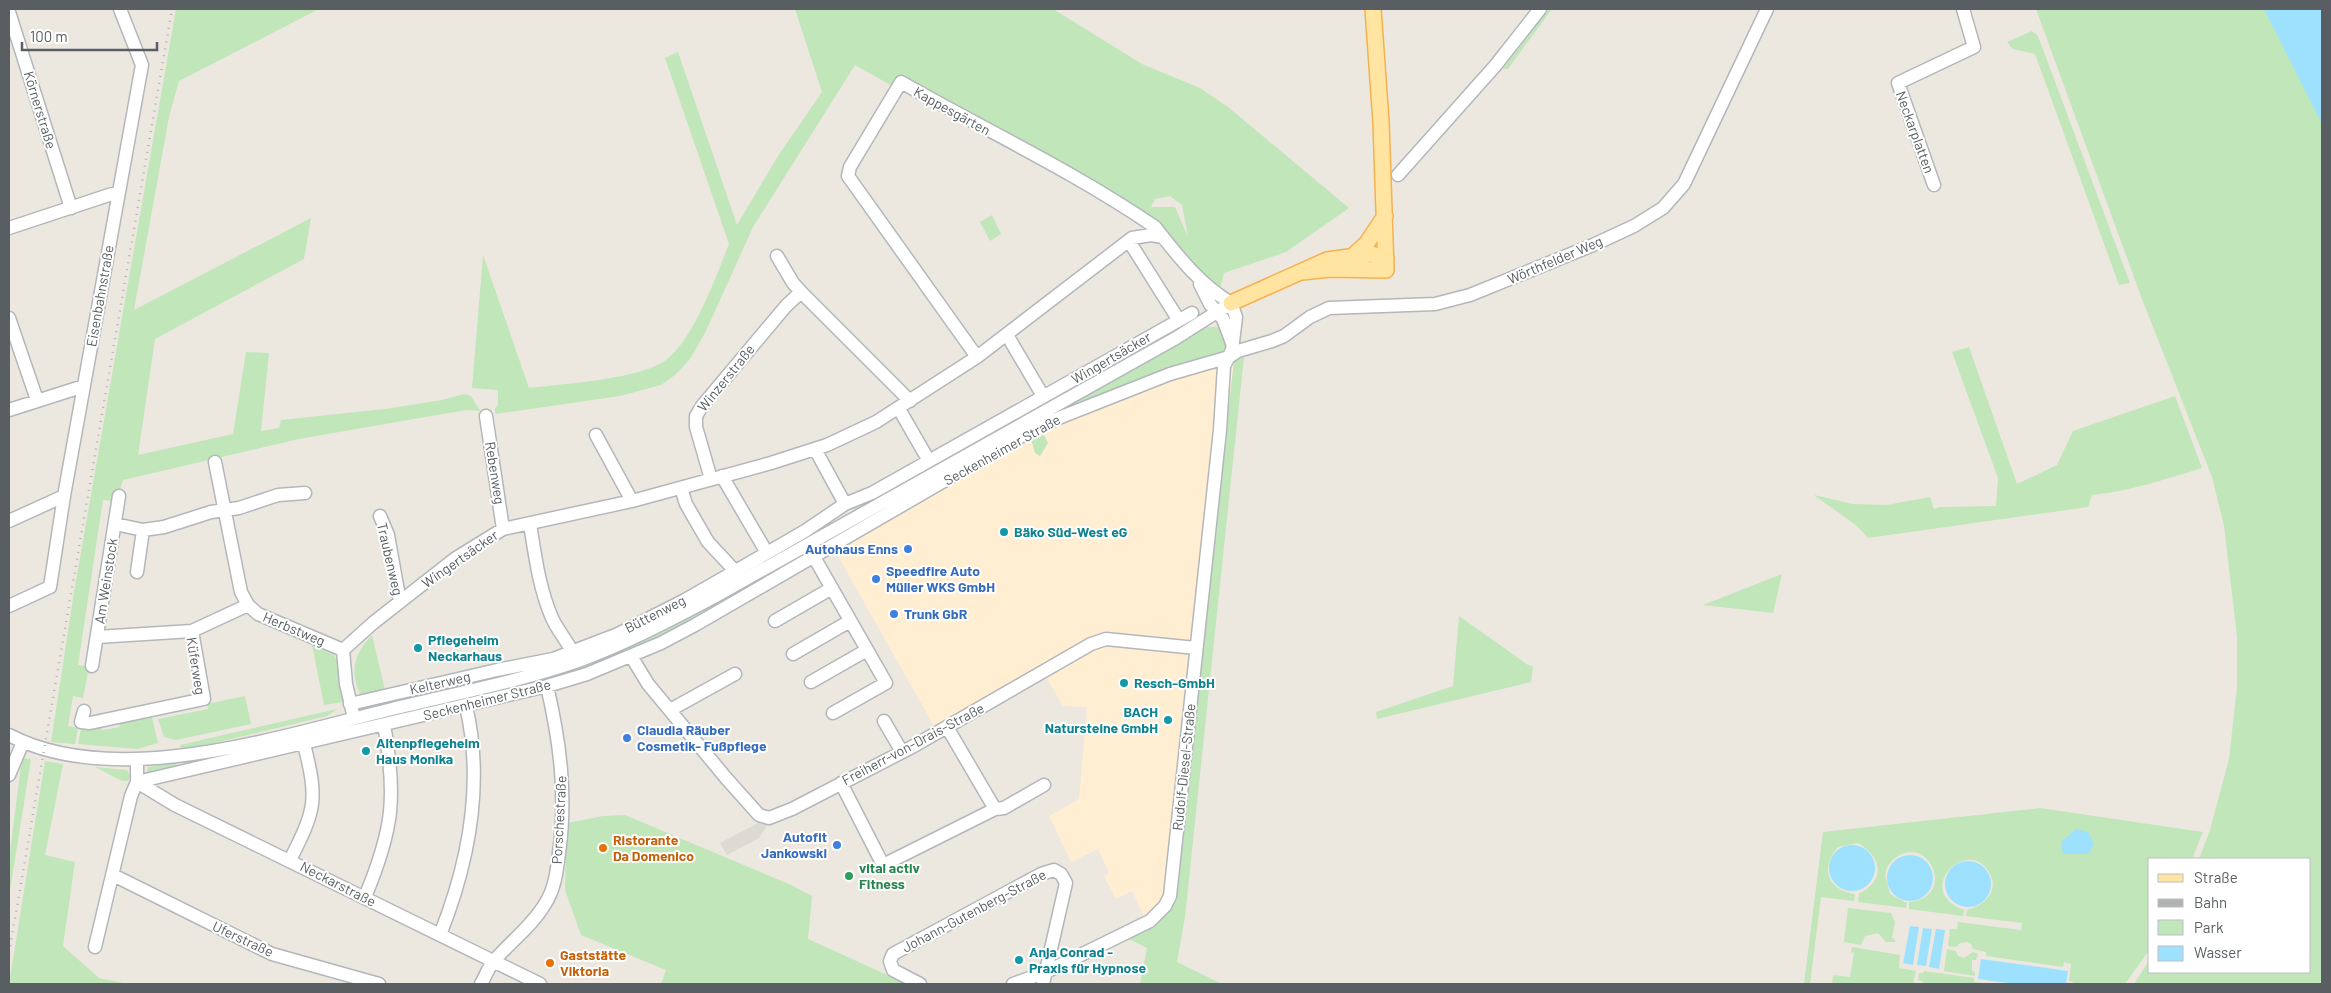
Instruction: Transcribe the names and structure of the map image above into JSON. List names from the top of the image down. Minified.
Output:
{"streets":{"street":["Körnerstraße","Kappesgärten","Neckarplatten","Wörthfelder Weg","Eisenbahnstraße","Wingertsäcker","Winzerstraße","Seckenheimer Straße","Rebenweg","Traubenweg","Am Weinstock","Büttenweg","Herbstweg","Küferweg","Kelterweg","Freiherr-von-Drais-Straße","Rudolf-Diesel-Straße","Porschestraße","Neckarstraße","Johann-Gutenberg-Straße","Uferstraße"]},"crossings":[["Kappesgärten","Wingertsäcker"],["Kappesgärten","Rudolf-Diesel-Straße"],["Wörthfelder Weg","Seckenheimer Straße"],["Wörthfelder Weg","Rudolf-Diesel-Straße"],["Wingertsäcker","Winzerstraße"],["Wingertsäcker","Rebenweg"],["Wingertsäcker","Traubenweg"],["Wingertsäcker","Büttenweg"],["Wingertsäcker","Herbstweg"],["Seckenheimer Straße","Freiherr-von-Drais-Straße"],["Seckenheimer Straße","Rudolf-Diesel-Straße"],["Seckenheimer Straße","Porschestraße"],["Seckenheimer Straße","Neckarstraße"],["Am Weinstock","Küferweg"],["Büttenweg","Kelterweg"],["Herbstweg","Küferweg"],["Freiherr-von-Drais-Straße","Rudolf-Diesel-Straße"],["Rudolf-Diesel-Straße","Johann-Gutenberg-Straße"],["Porschestraße","Neckarstraße"]],"places":["Bäko Süd-West eG","Autohaus Enns","Speedfire Auto Müller WKS GmbH","Trunk GbR","Pflegeheim Neckarhaus","Resch-GmbH","BACH Natursteine GmbH","Claudia Räuber Cosmetik- Fußpflege","Altenpflegeheim Haus Monika","Autofit Jankowski","Ristorante Da Domenico","vital activ Fitness","Anja Conrad - Praxis für Hypnose","Gaststätte Viktoria"],"legend":["Straße","Bahn","Park","Wasser"],"scale_bar":"100 m"}
